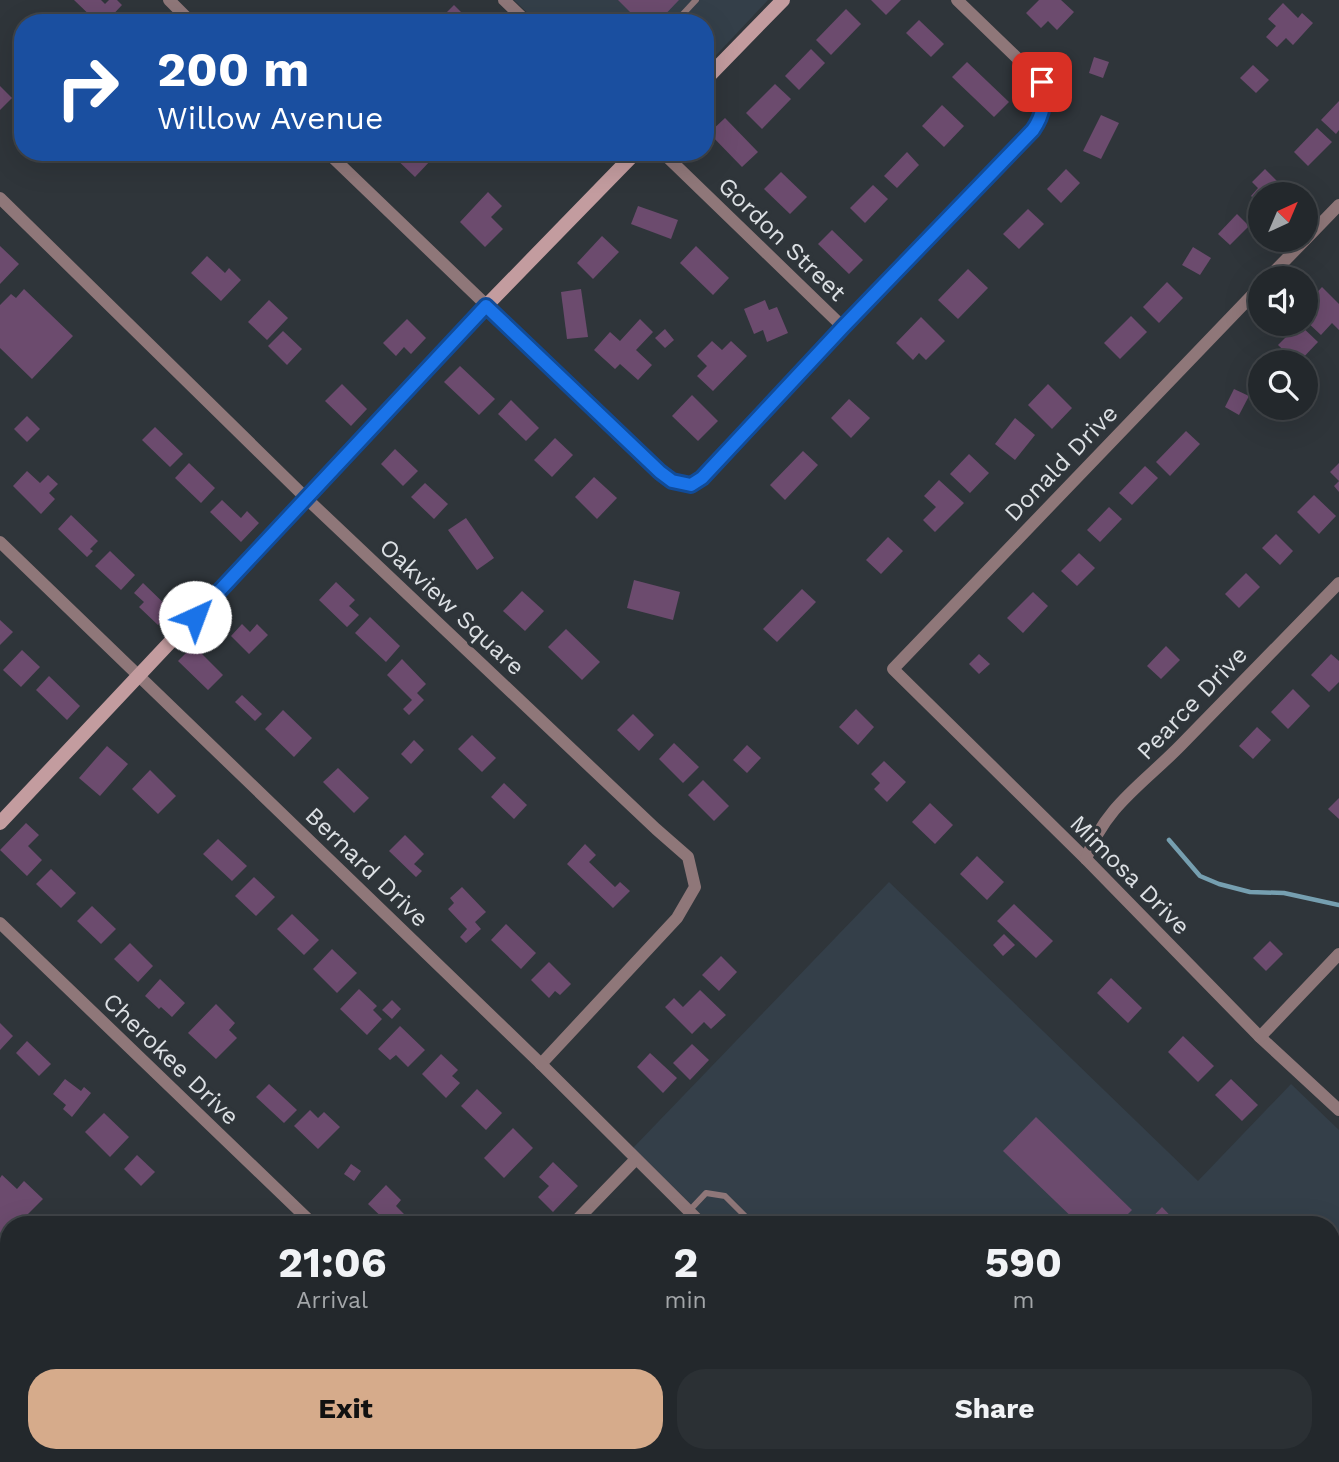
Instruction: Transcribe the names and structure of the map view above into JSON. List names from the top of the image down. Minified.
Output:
{"streets":{"street":["Gordon Street","Donald Drive","Oakview Square","Pearce Drive","Bernard Drive","Mimosa Drive","Cherokee Drive"]},"crossings":[["Donald Drive","Mimosa Drive"],["Oakview Square","Bernard Drive"],["Pearce Drive","Mimosa Drive"]],"north":"top right","page":{"turn":["200 m","Willow Avenue"],"eta":["21:06","Arrival","2","min","590","m"],"buttons":["Exit","Share"]}}
